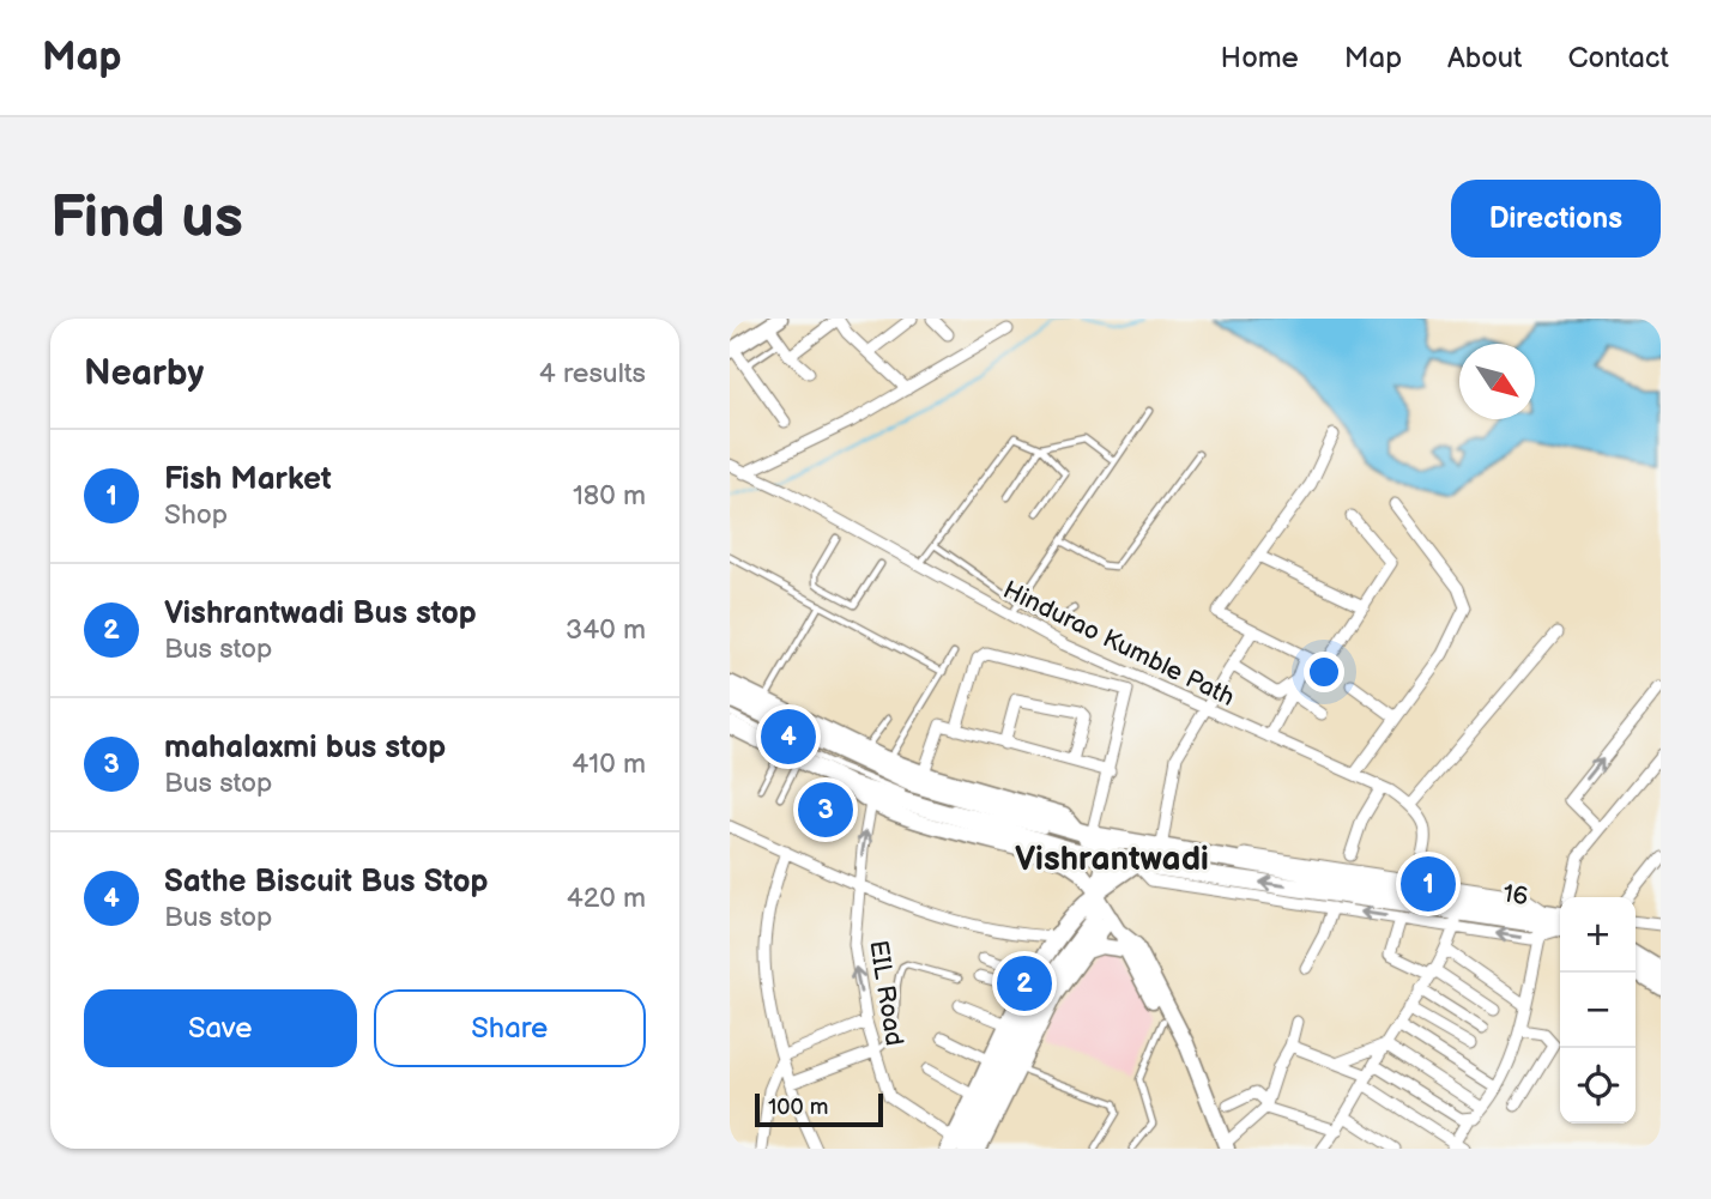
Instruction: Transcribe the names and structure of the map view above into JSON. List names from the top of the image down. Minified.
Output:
{"streets":{"main road":["16"],"street":["Hindurao Kumble Path","EIL Road"]},"districts":["Vishrantwadi"],"scale_bar":"100 m","north":"bottom right","page":{"header":"Map","nav":["Home","Map","About","Contact"],"buttons":["Directions",["Save","Share"]],"title":"Find us","heading":["Nearby","4 results"],"list":[{"mark":"1","name":"Fish Market","note":"Shop","value":"180 m"},{"mark":"2","name":"Vishrantwadi Bus stop","note":"Bus stop","value":"340 m"},{"mark":"3","name":"mahalaxmi bus stop","note":"Bus stop","value":"410 m"},{"mark":"4","name":"Sathe Biscuit Bus Stop","note":"Bus stop","value":"420 m"}],"pins":["4","3","1","2"],"map_buttons":["+","−"],"scale":"100 m"}}
